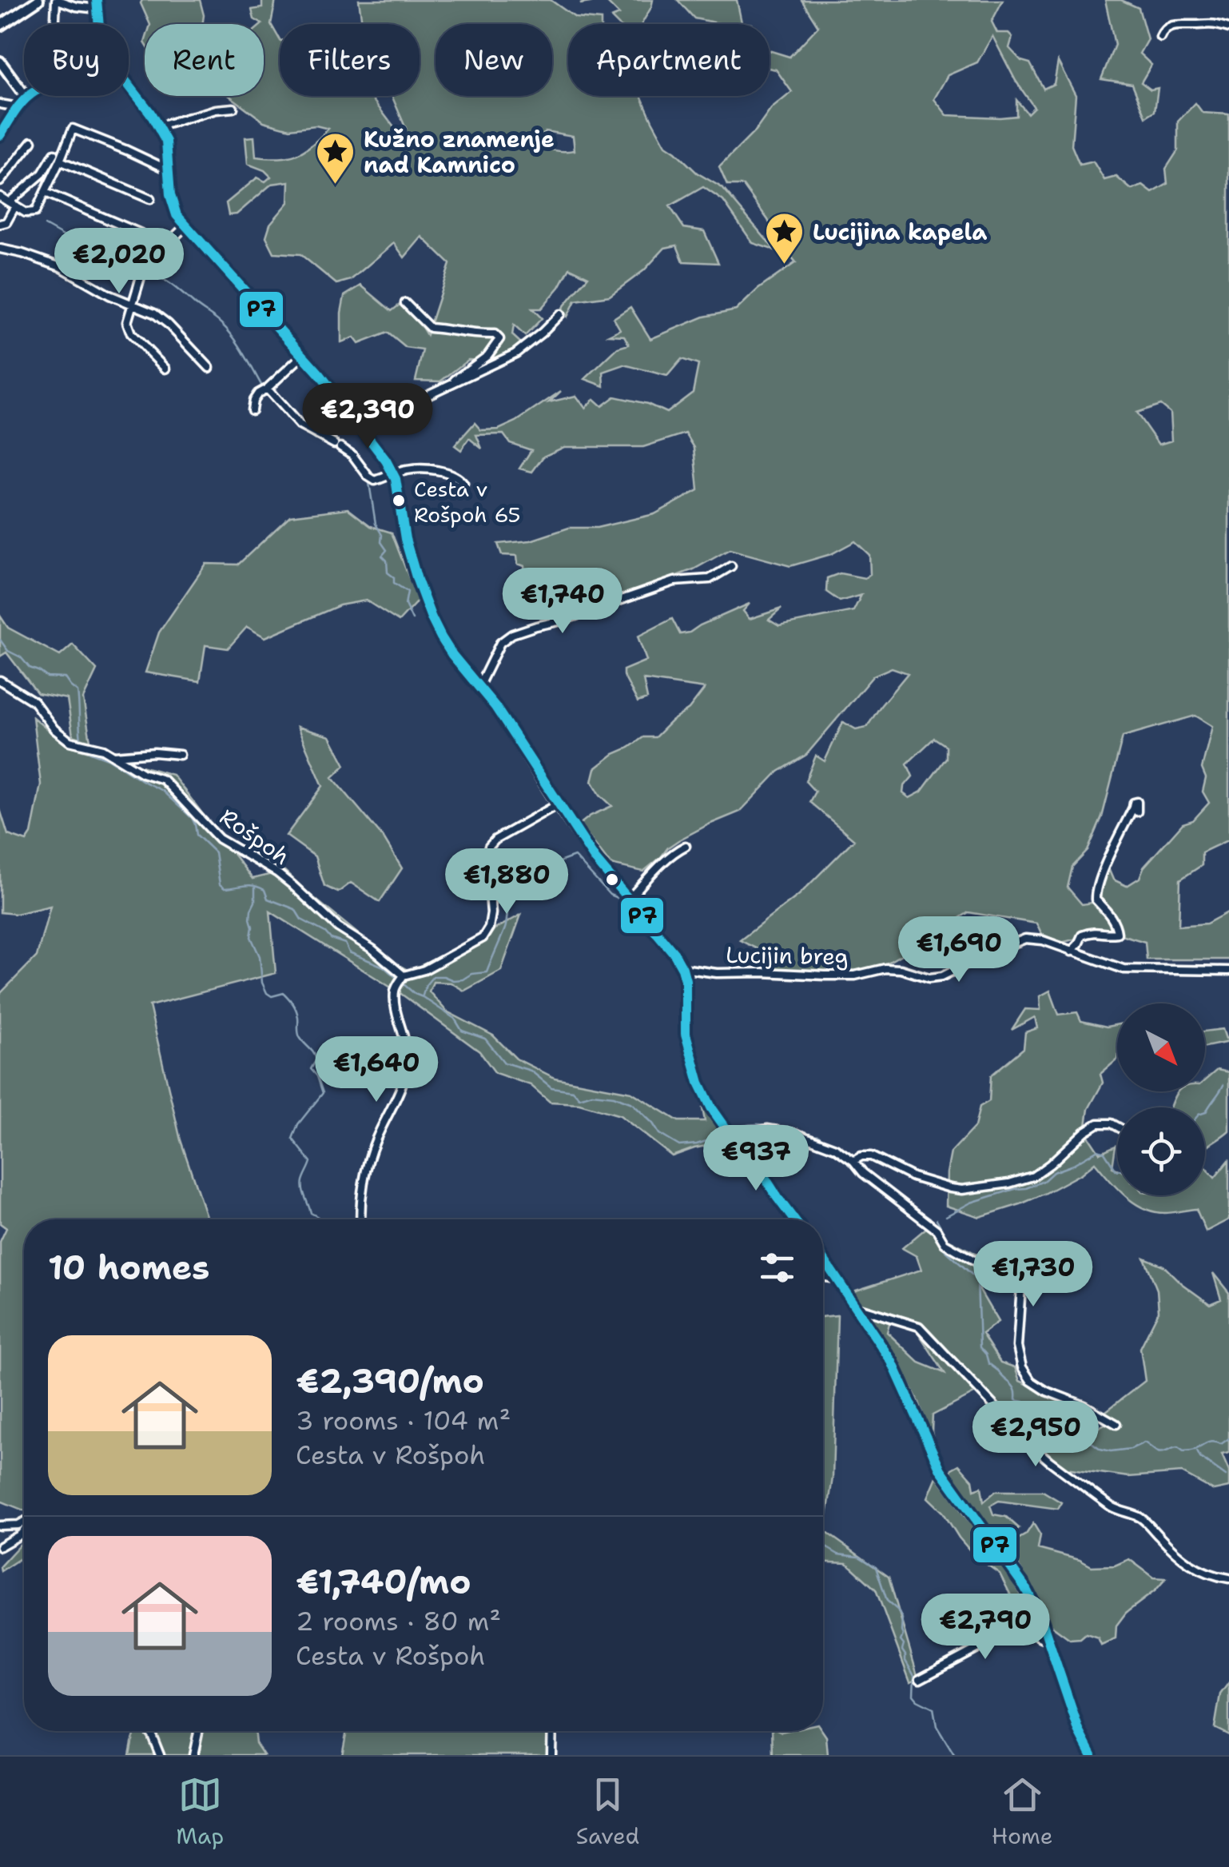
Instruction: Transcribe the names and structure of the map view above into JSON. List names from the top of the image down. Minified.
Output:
{"streets":{"street":["Rošpoh","Lucijin breg"]},"places":{"place":["Kužno znamenje nad Kamnico","Lucijina kapela"],"other":["Cesta v Rošpoh 65"]},"lines":["transit line P7"],"north":"bottom right","page":{"chip":["Buy","Rent","Filters","New","Apartment"],"price":["€2,020","€2,390","€1,740","€1,880","€1,690","€1,640","€937","€1,730","€2,950","€2,790"],"heading":"10 homes","list":[{"name":"€2,390/mo","note":"3 rooms · 104 m² · Cesta v Rošpoh"},{"name":"€1,740/mo","note":"2 rooms · 80 m² · Cesta v Rošpoh"}],"tabs":["Map","Saved","Home"]}}
